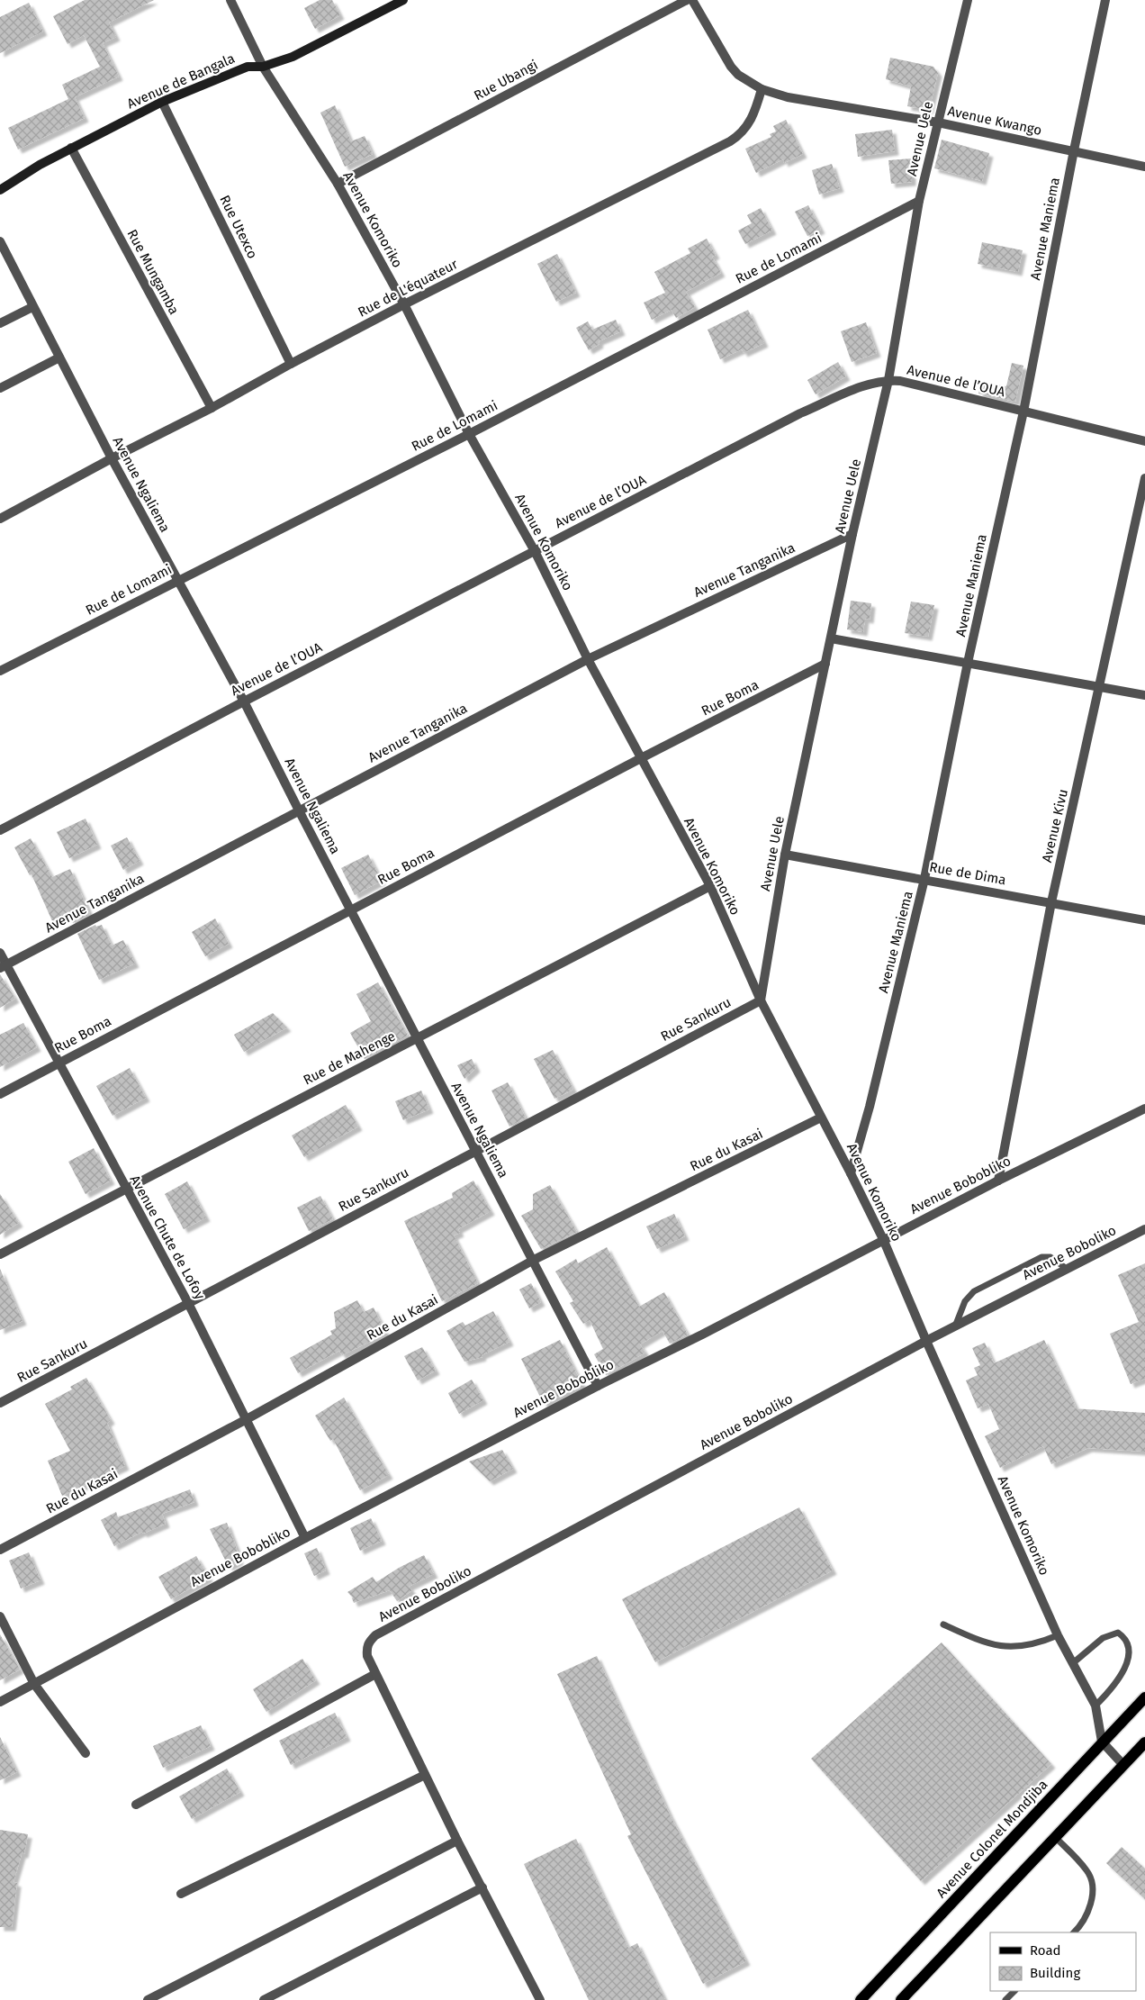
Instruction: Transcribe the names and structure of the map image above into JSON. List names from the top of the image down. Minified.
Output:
{"streets":{"main road":["Avenue de Bangala","Avenue Colonel Mondjiba"],"street":["Rue Ubangi","Avenue Kwango","Avenue Uele","Avenue Komoriko","Rue Utexco","Avenue Maniema","Rue de Lomami","Rue Mungamba","Rue de L'équateur","Avenue de l’OUA","Avenue Ngaliema","Avenue Tanganika","Rue Boma","Avenue Kivu","Rue de Dima","Rue Sankuru","Rue de Mahenge","Rue du Kasai","Avenue Bobobliko","Avenue Chute de Lofoy","Avenue Boboliko"]},"crossings":[["Rue Ubangi","Avenue Komoriko"],["Avenue de Bangala","Avenue Komoriko"],["Avenue de Bangala","Rue Utexco"],["Avenue de Bangala","Rue Mungamba"],["Avenue Kwango","Avenue Uele"],["Avenue Kwango","Avenue Maniema"],["Avenue Kwango","Rue de L'équateur"],["Avenue Uele","Avenue Komoriko"],["Avenue Uele","Rue de Lomami"],["Avenue Uele","Avenue de l’OUA"],["Avenue Uele","Avenue Tanganika"],["Avenue Uele","Rue Boma"],["Avenue Uele","Rue de Dima"],["Avenue Uele","Rue Sankuru"],["Avenue Komoriko","Avenue Maniema"],["Avenue Komoriko","Rue de Lomami"],["Avenue Komoriko","Rue de L'équateur"],["Avenue Komoriko","Avenue de l’OUA"],["Avenue Komoriko","Avenue Tanganika"],["Avenue Komoriko","Rue Boma"],["Avenue Komoriko","Rue Sankuru"],["Avenue Komoriko","Rue de Mahenge"],["Avenue Komoriko","Rue du Kasai"],["Avenue Komoriko","Avenue Bobobliko"],["Avenue Komoriko","Avenue Boboliko"],["Avenue Komoriko","Avenue Colonel Mondjiba"],["Rue Utexco","Rue de L'équateur"],["Avenue Maniema","Avenue de l’OUA"],["Avenue Maniema","Rue de Dima"],["Rue de Lomami","Avenue Ngaliema"],["Rue Mungamba","Rue de L'équateur"],["Rue de L'équateur","Avenue Ngaliema"],["Avenue de l’OUA","Avenue Ngaliema"],["Avenue Ngaliema","Avenue Tanganika"],["Avenue Ngaliema","Rue Boma"],["Avenue Ngaliema","Rue Sankuru"],["Avenue Ngaliema","Rue de Mahenge"],["Avenue Ngaliema","Rue du Kasai"],["Avenue Ngaliema","Avenue Bobobliko"],["Avenue Tanganika","Avenue Chute de Lofoy"],["Rue Boma","Avenue Chute de Lofoy"],["Avenue Kivu","Rue de Dima"],["Avenue Kivu","Avenue Bobobliko"],["Rue Sankuru","Avenue Chute de Lofoy"],["Rue de Mahenge","Avenue Chute de Lofoy"],["Rue du Kasai","Avenue Chute de Lofoy"],["Avenue Bobobliko","Avenue Chute de Lofoy"]],"legend":["Road","Building"]}
